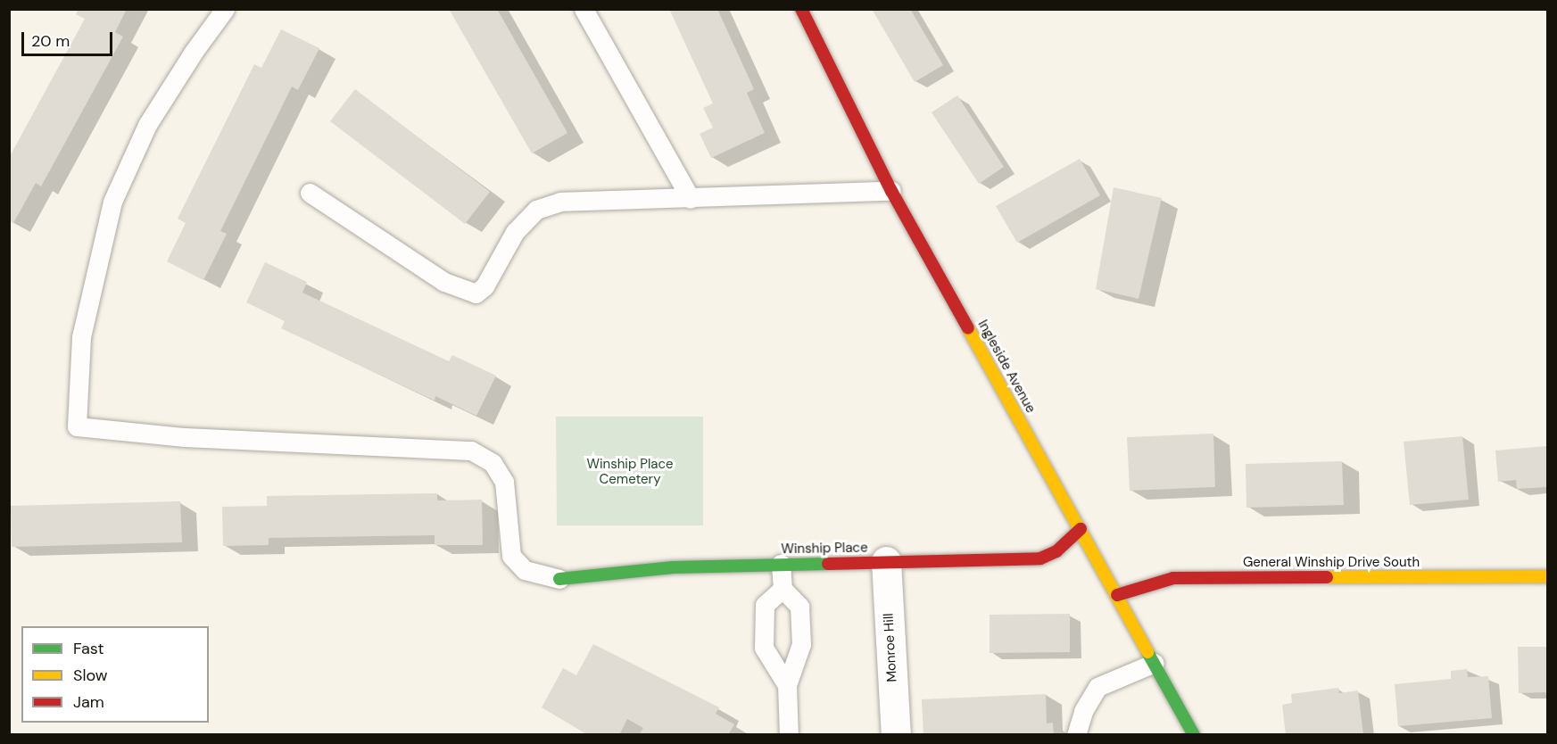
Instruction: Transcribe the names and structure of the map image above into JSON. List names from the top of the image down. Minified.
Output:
{"streets":{"street":["Ingleside Avenue","Winship Place","General Winship Drive South","Monroe Hill"]},"crossings":[["Ingleside Avenue","Winship Place"],["Ingleside Avenue","General Winship Drive South"],["Winship Place","Monroe Hill"]],"parks":["Winship Place Cemetery"],"legend":["Fast","Slow","Jam"],"scale_bar":"20 m"}
